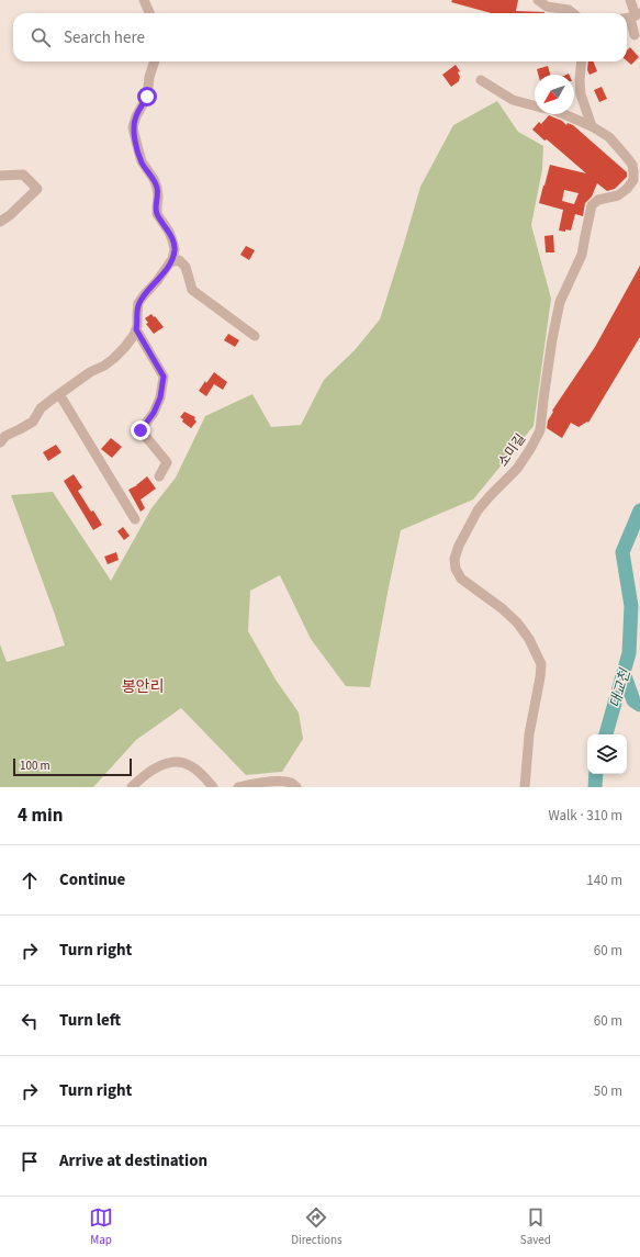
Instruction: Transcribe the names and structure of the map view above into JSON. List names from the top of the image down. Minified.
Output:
{"streets":{"street":["소미길"]},"districts":["봉안리"],"water":["대교천"],"scale_bar":"100 m","north":"bottom left","page":{"search":"Search here","scale":"100 m","heading":["4 min","Walk · 310 m"],"list":[["Continue","140 m"],["Turn right","60 m"],["Turn left","60 m"],["Turn right","50 m"],"Arrive at destination"],"nav":["Map","Directions","Saved"]}}
